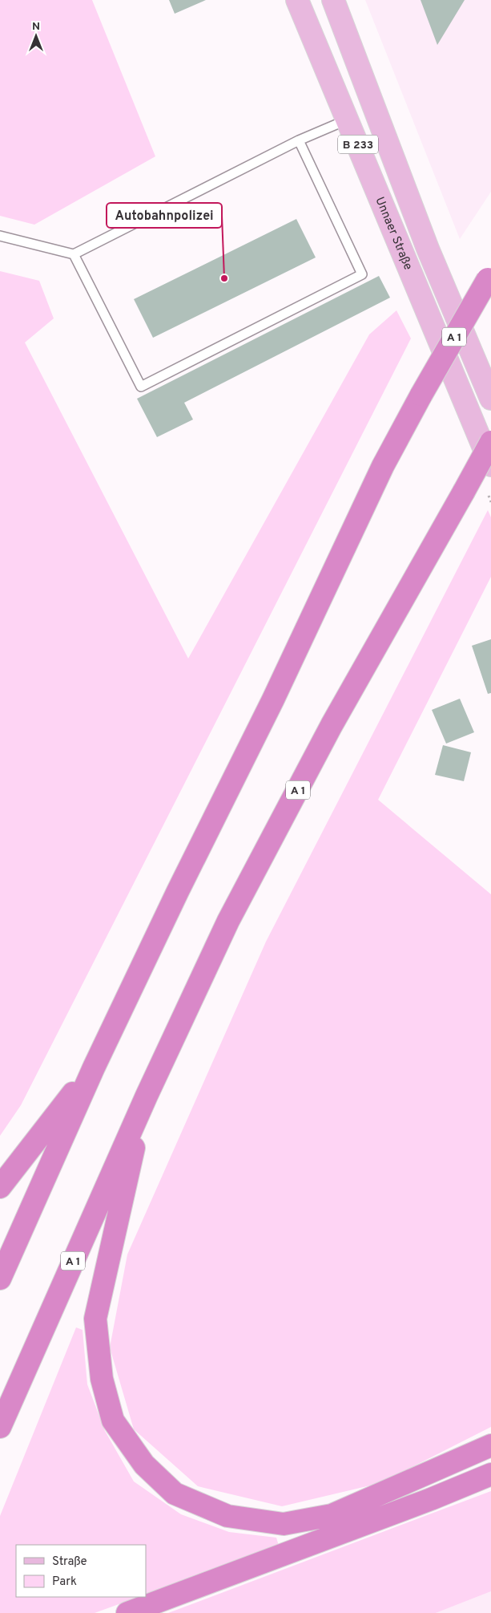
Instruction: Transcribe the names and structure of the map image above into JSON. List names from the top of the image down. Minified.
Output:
{"streets":{"highway":["A 1"],"main road":["B 233","Unnaer Straße"]},"places":["Autobahnpolizei"],"legend":["Straße","Park"],"north":"top"}
